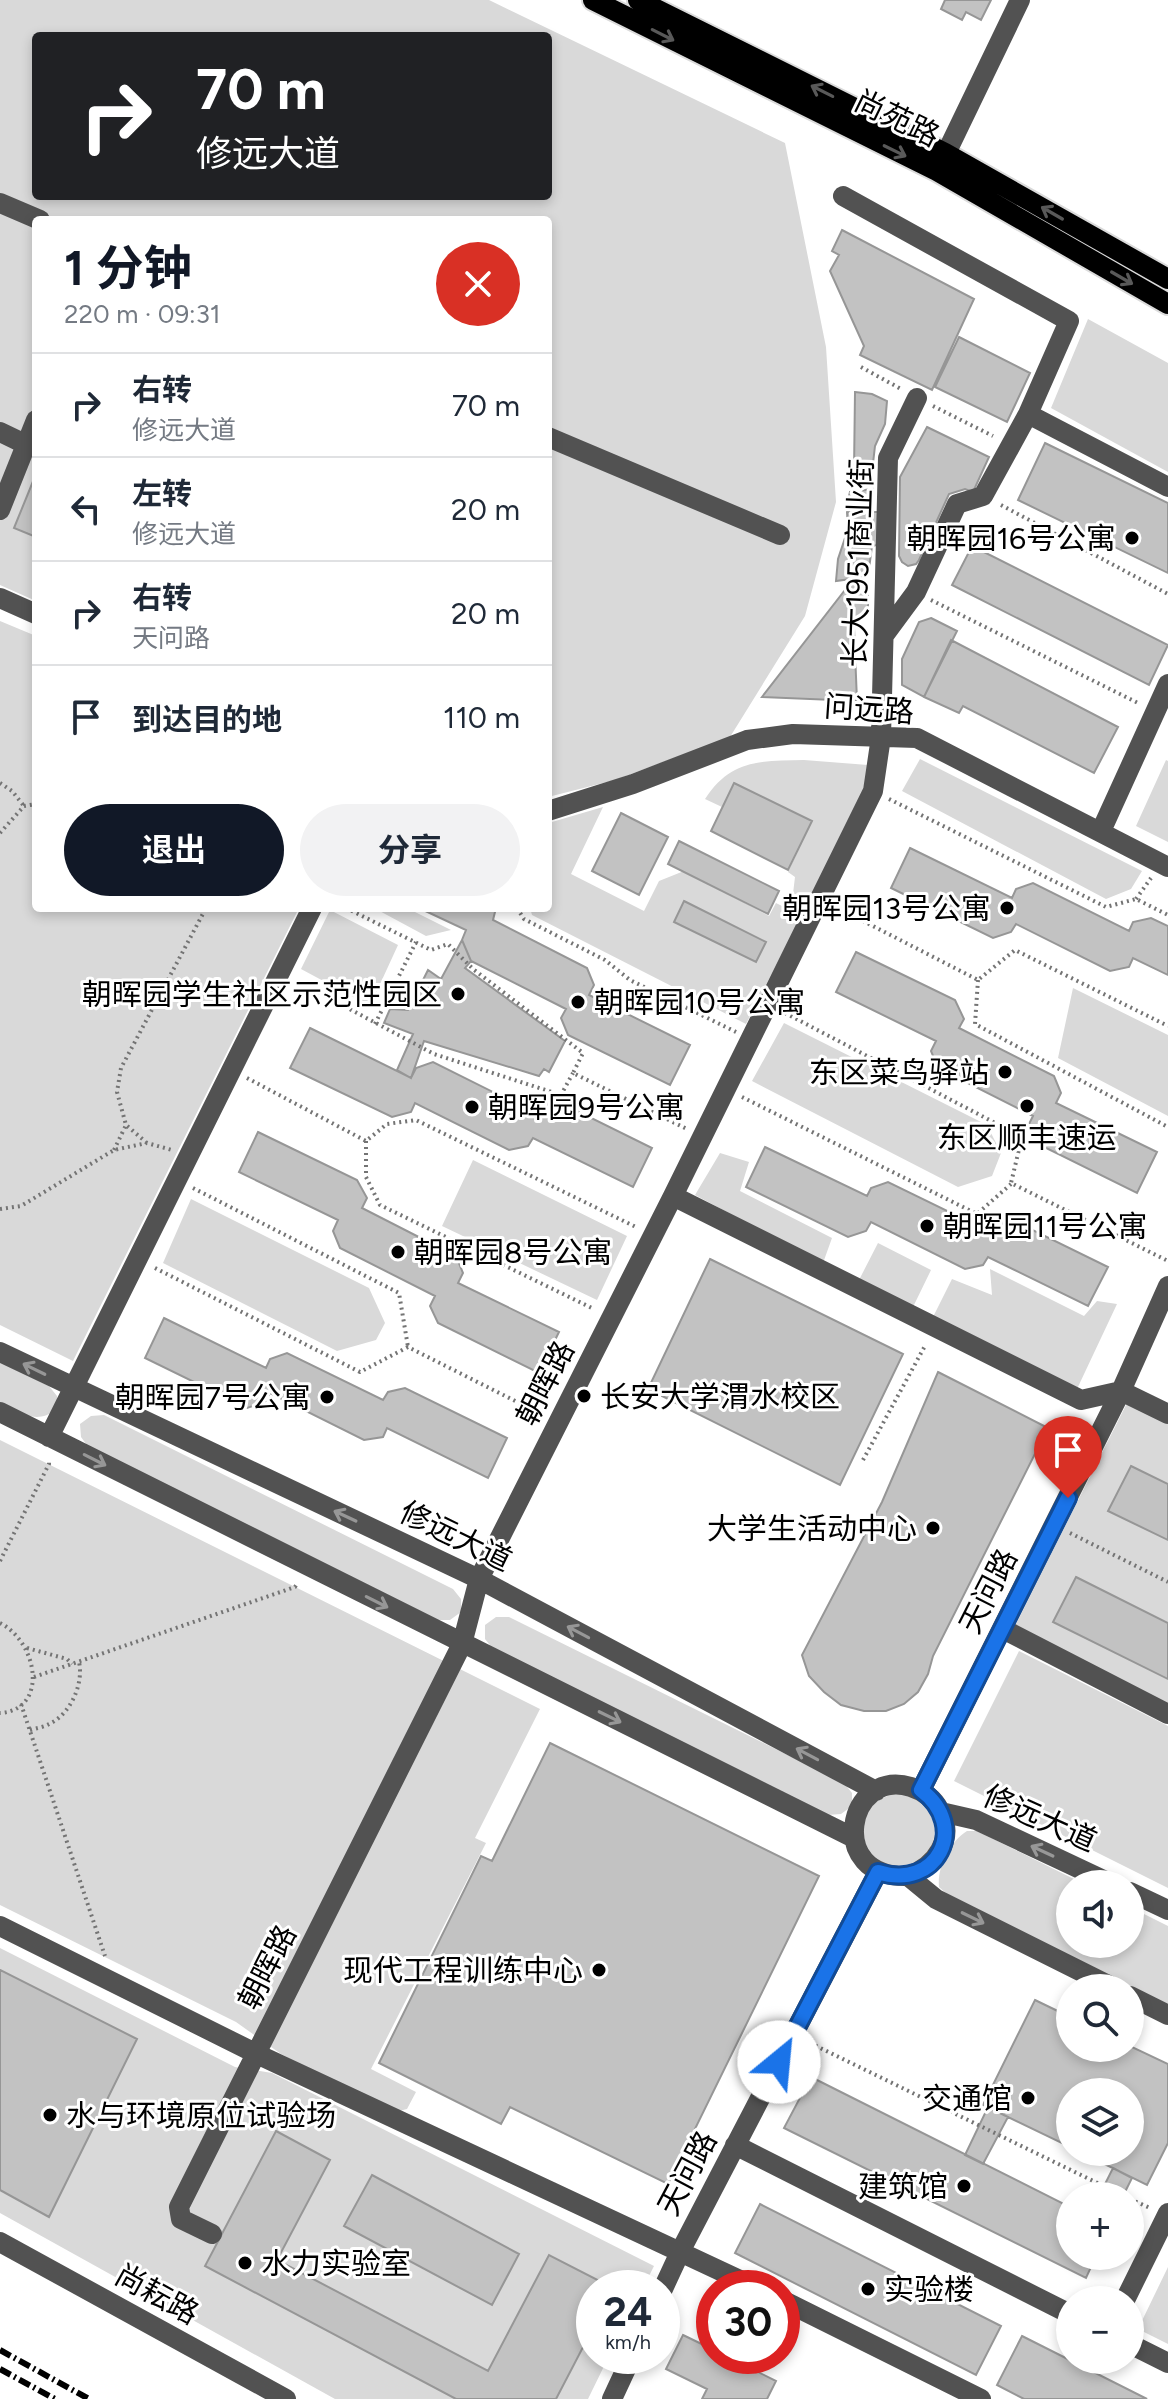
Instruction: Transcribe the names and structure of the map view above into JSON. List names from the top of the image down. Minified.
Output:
{"streets":{"main road":["尚苑路"],"street":["长大1951商业街","问远路","朝晖路","修远大道","天问路","尚耘路"]},"crossings":[["长大1951商业街","问远路"],["长大1951商业街","朝晖路"],["问远路","朝晖路"],["朝晖路","修远大道"],["修远大道","天问路"]],"places":["朝晖园16号公寓","朝晖园13号公寓","朝晖园学生社区示范性园区","朝晖园10号公寓","东区菜鸟驿站","东区顺丰速运","朝晖园9号公寓","朝晖园11号公寓","朝晖园8号公寓","长安大学渭水校区","朝晖园7号公寓","大学生活动中心","现代工程训练中心","交通馆","水与环境原位试验场","建筑馆","水力实验室","实验楼"],"page":{"turn":["70 m","修远大道"],"heading":["1 分钟","220 m · 09:31"],"list":[{"name":"右转","note":"修远大道","value":"70 m"},{"name":"左转","note":"修远大道","value":"20 m"},{"name":"右转","note":"天问路","value":"20 m"},{"name":"到达目的地","value":"110 m"}],"buttons":["退出","分享"],"map_buttons":["+","−"],"speed":"24 km/h","limit":"30"}}
